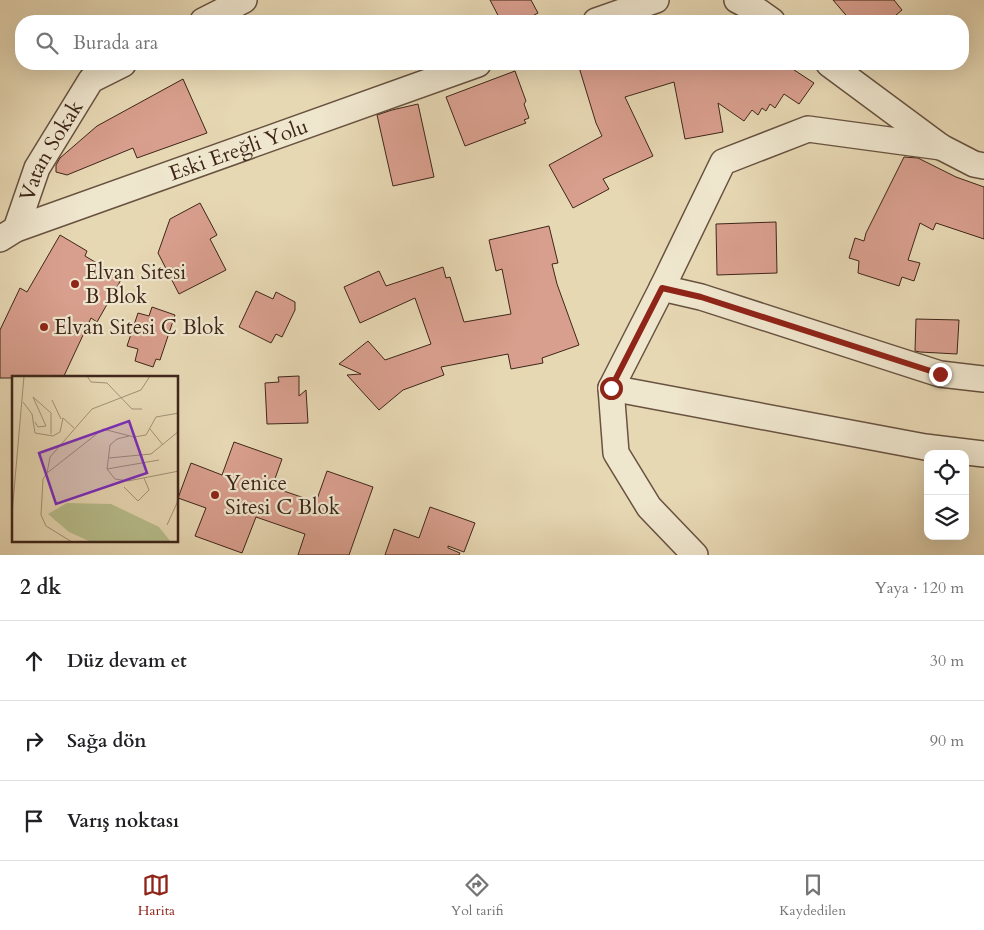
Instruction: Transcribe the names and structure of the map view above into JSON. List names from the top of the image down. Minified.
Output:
{"streets":{"street":["Eski Ereğli Yolu","Vatan Sokak"]},"crossings":[["Eski Ereğli Yolu","Vatan Sokak"]],"places":["Elvan Sitesi B Blok","Elvan Sitesi C Blok","Yenice Sitesi C Blok"],"page":{"search":"Burada ara","heading":["2 dk","Yaya · 120 m"],"list":[["Düz devam et","30 m"],["Sağa dön","90 m"],"Varış noktası"],"nav":["Harita","Yol tarifi","Kaydedilen"]}}
